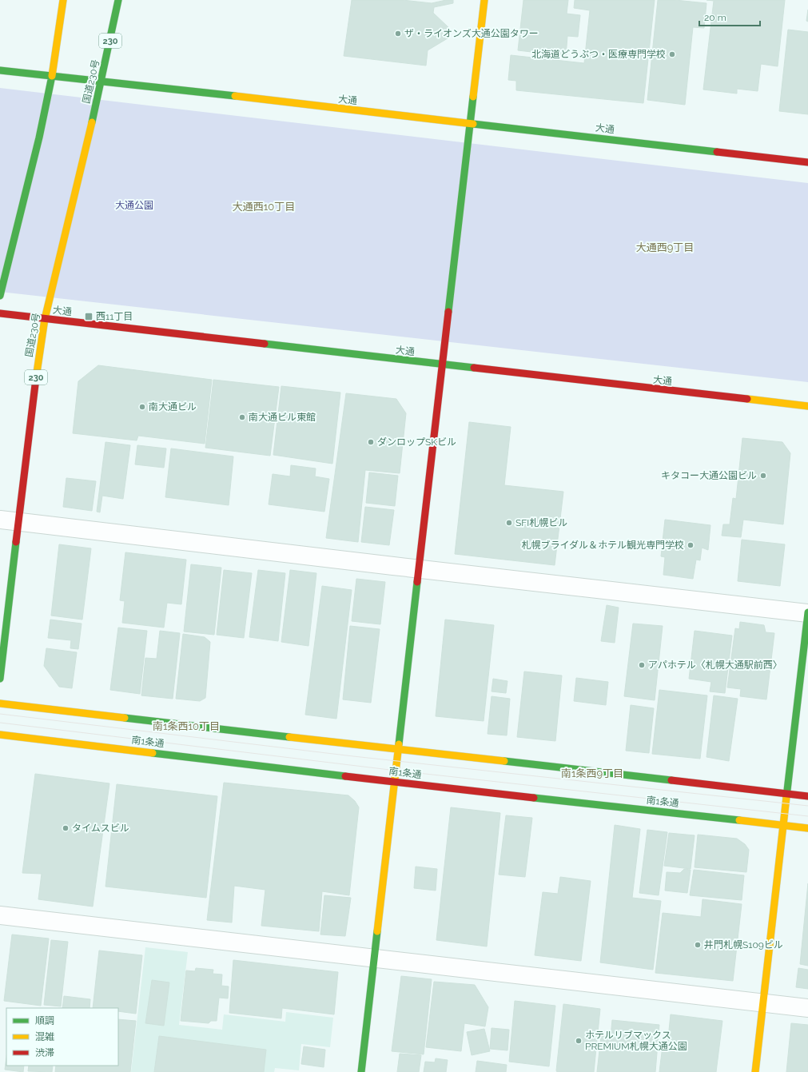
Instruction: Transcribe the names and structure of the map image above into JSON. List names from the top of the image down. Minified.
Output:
{"streets":{"main road":["230","国道230号","大通","南1条通"]},"crossings":[["国道230号","大通"]],"districts":["大通西10丁目","大通西9丁目","南1条西10丁目","南1条西9丁目"],"parks":["大通公園"],"places":{"other":["ザ・ライオンズ大通公園タワー","北海道どうぶつ・医療専門学校","南大通ビル","南大通ビル東館","ダンロップSKビル","キタコー大通公園ビル","SFI札幌ビル","札幌ブライダル＆ホテル観光専門学校","アパホテル〈札幌大通駅前西〉","タイムスビル","井門札幌S109ビル","ホテルリブマックス PREMIUM札幌大通公園"],"transit":["西11丁目"]},"legend":["順調","混雑","渋滞"],"scale_bar":"20 m"}
